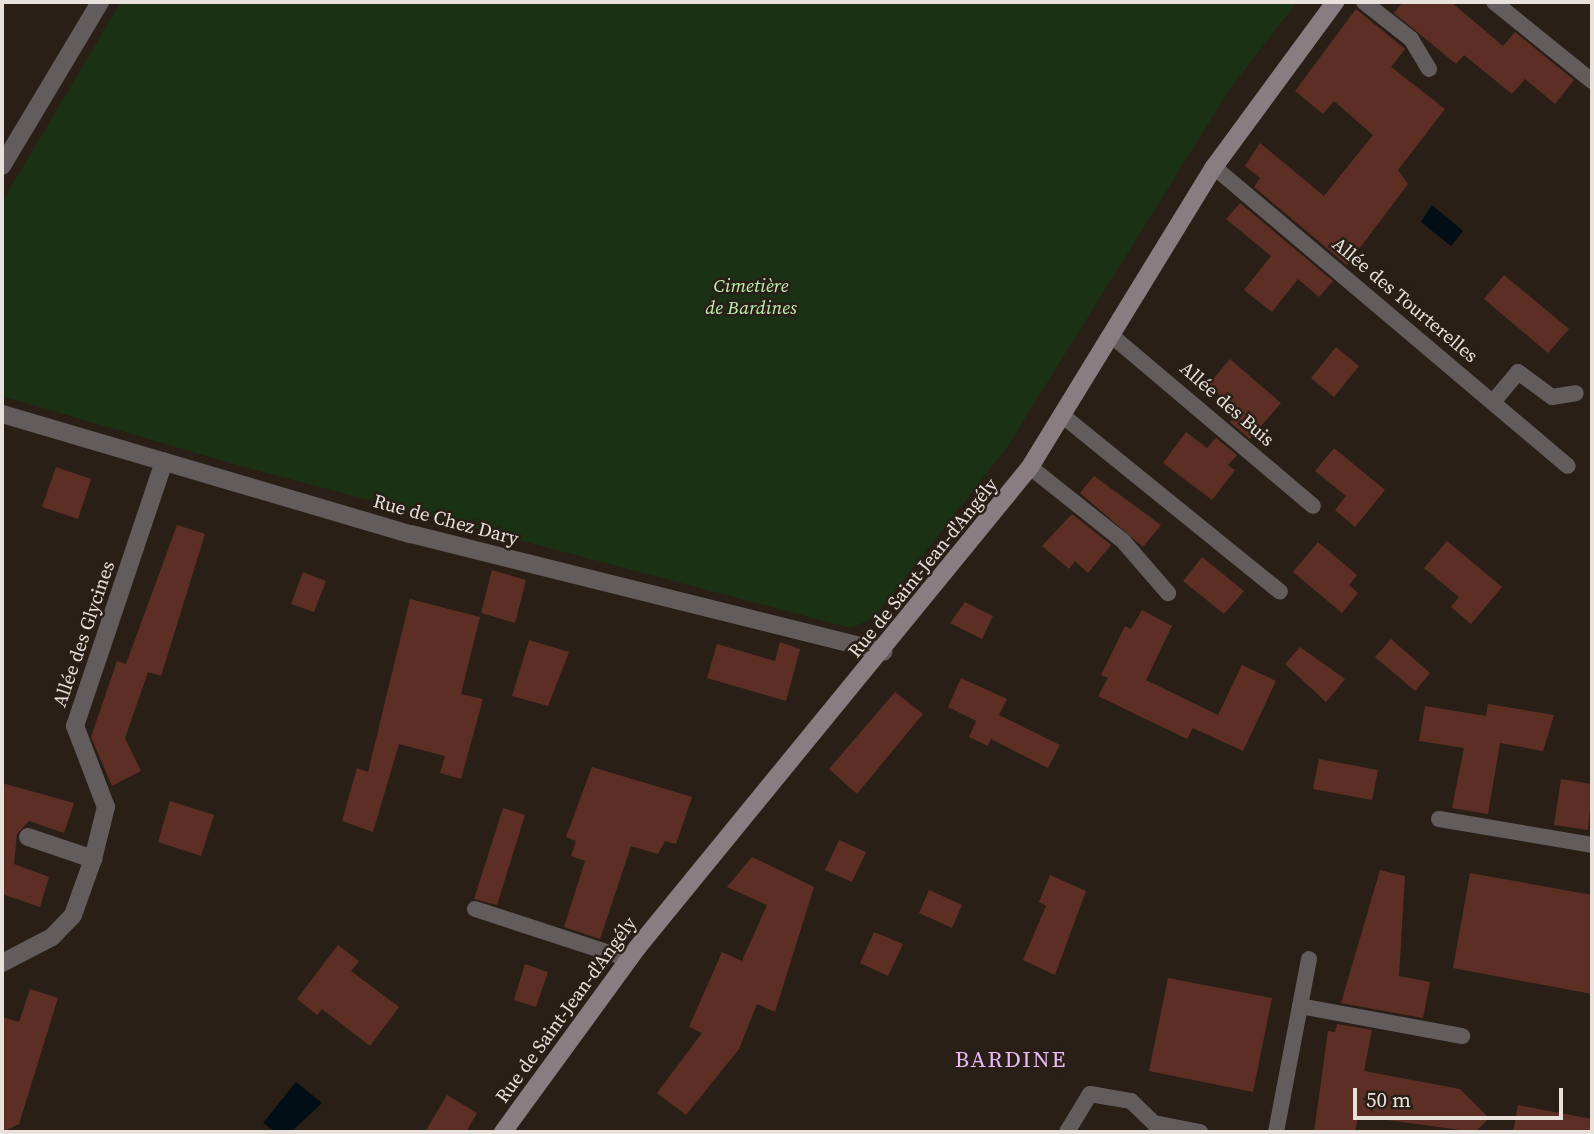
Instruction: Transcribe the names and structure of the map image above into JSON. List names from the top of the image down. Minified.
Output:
{"streets":{"main road":["Rue de Saint-Jean-d'Angély"],"street":["Rue de Chez Dary","Allée des Glycines"],"lane":["Allée des Tourterelles","Allée des Buis"]},"crossings":[["Allée des Tourterelles","Rue de Saint-Jean-d'Angély"],["Allée des Buis","Rue de Saint-Jean-d'Angély"],["Rue de Chez Dary","Rue de Saint-Jean-d'Angély"],["Rue de Chez Dary","Allée des Glycines"]],"districts":["BARDINE"],"parks":["Cimetière de Bardines"],"scale_bar":"50 m"}
